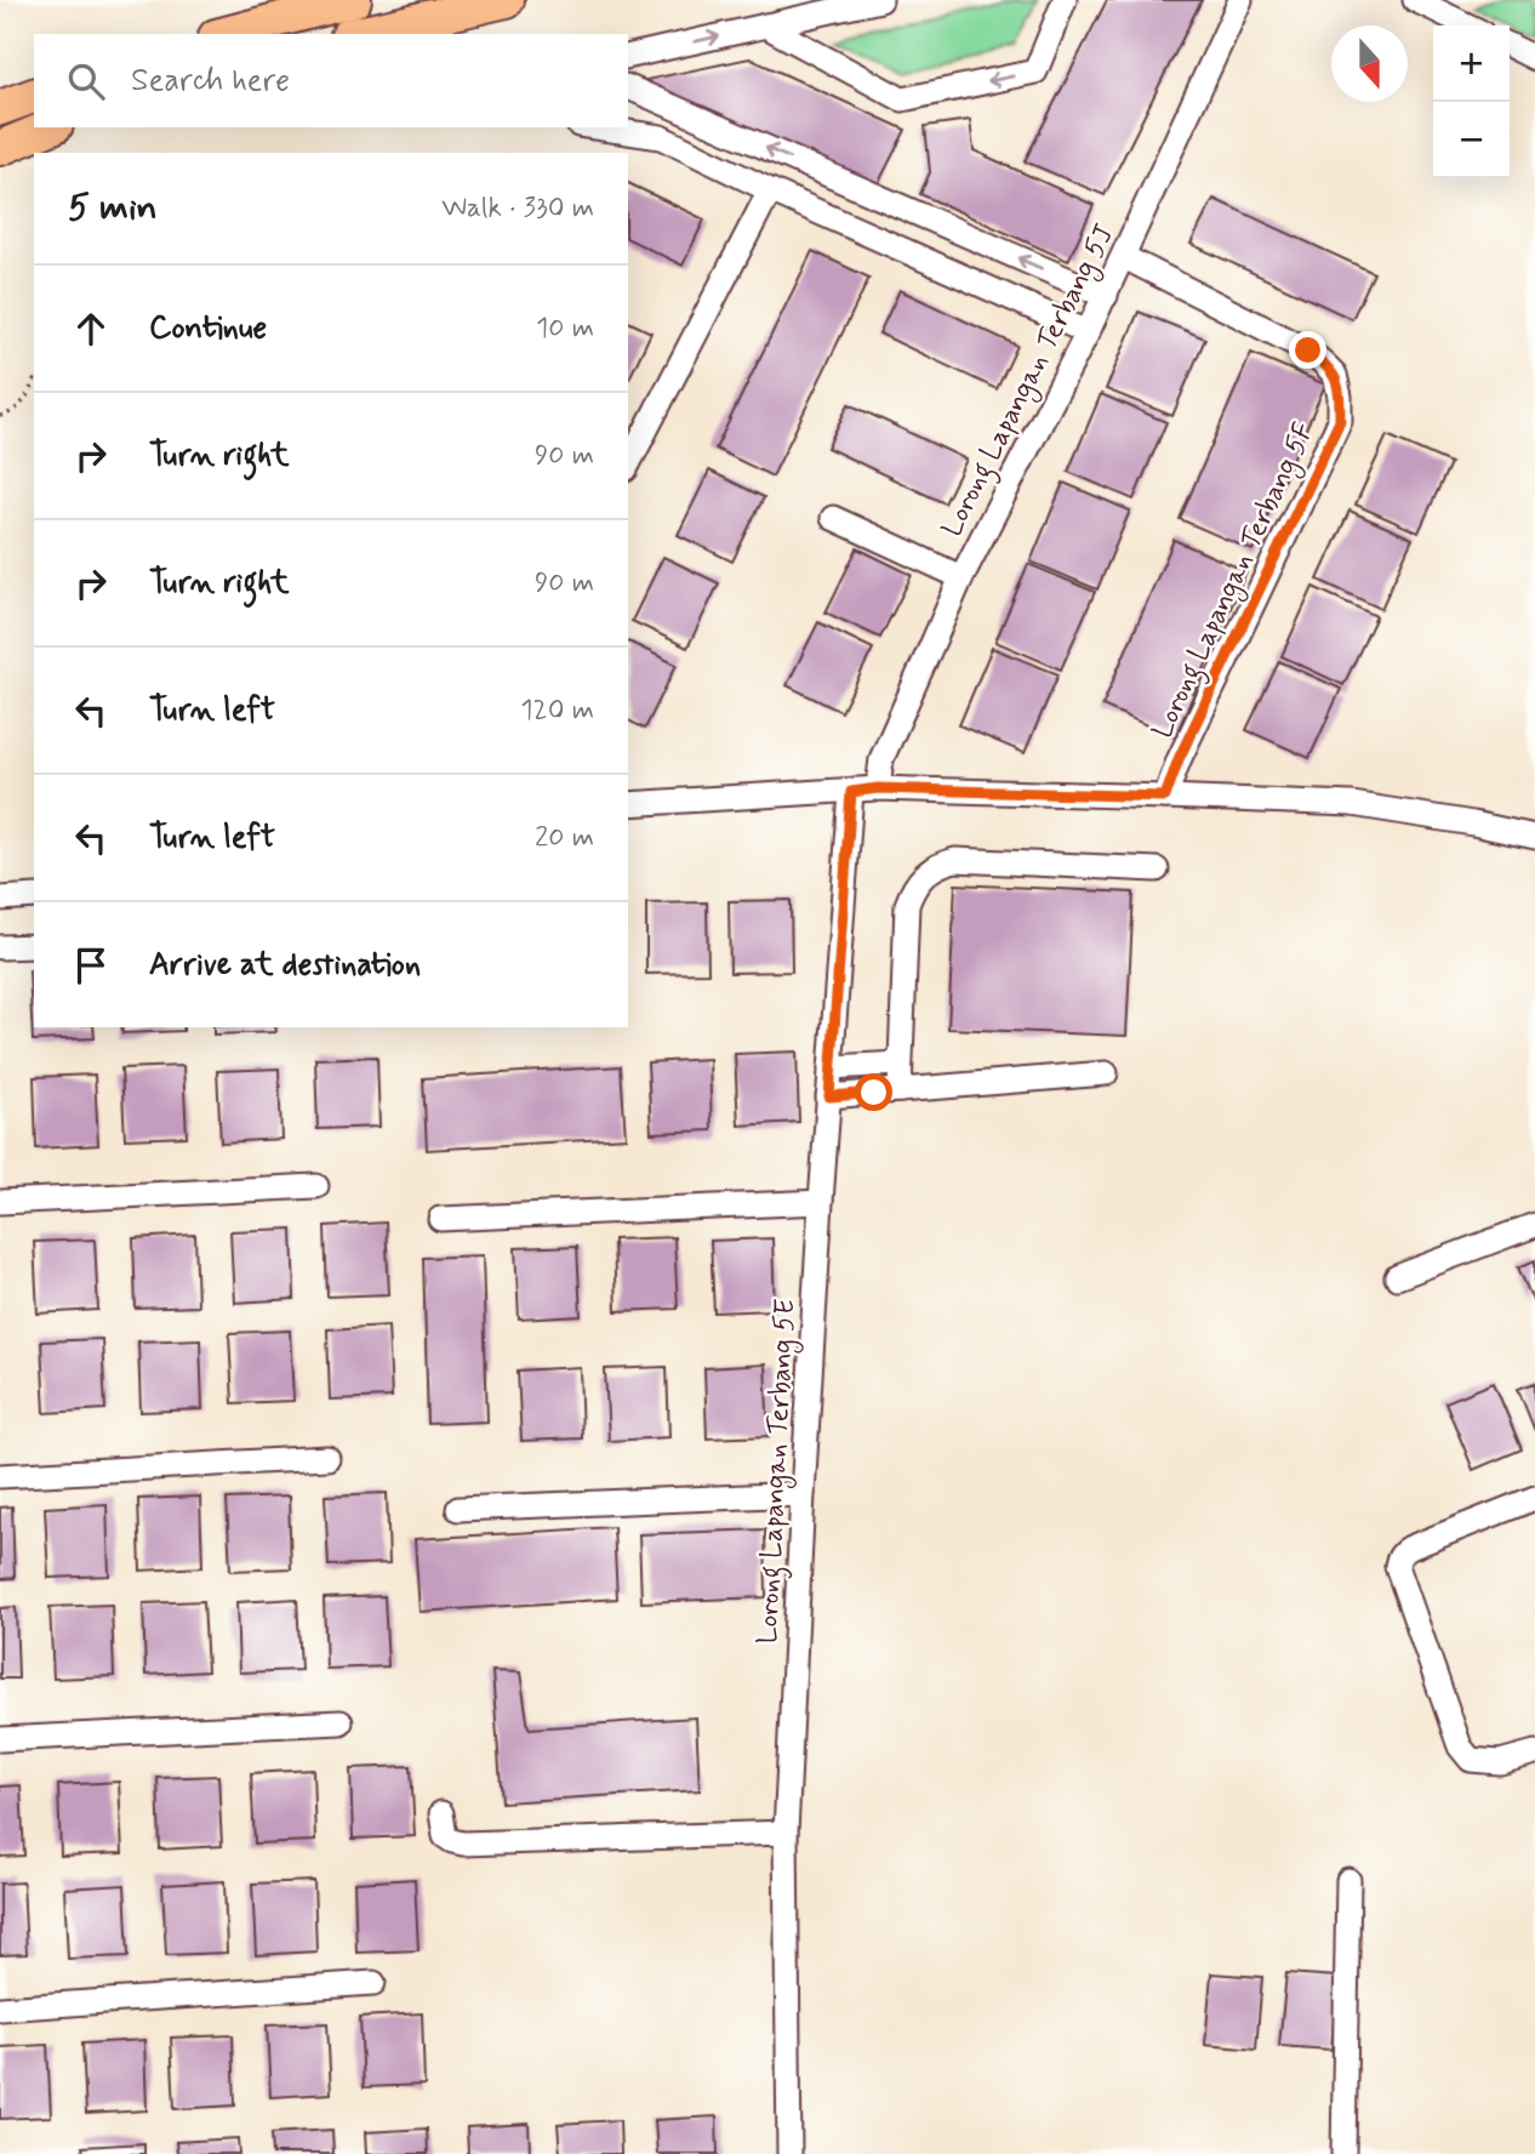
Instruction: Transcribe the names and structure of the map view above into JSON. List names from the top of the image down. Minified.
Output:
{"streets":{"street":["Lorong Lapangan Terbang 5J","Lorong Lapangan Terbang 5F","Lorong Lapangan Terbang 5E"]},"crossings":[["Lorong Lapangan Terbang 5J","Lorong Lapangan Terbang 5F"]],"north":"bottom","page":{"map_buttons":["+","−"],"search":"Search here","heading":["5 min","Walk · 330 m"],"list":[["Continue","10 m"],["Turn right","90 m"],["Turn right","90 m"],["Turn left","120 m"],["Turn left","20 m"],"Arrive at destination"]}}
